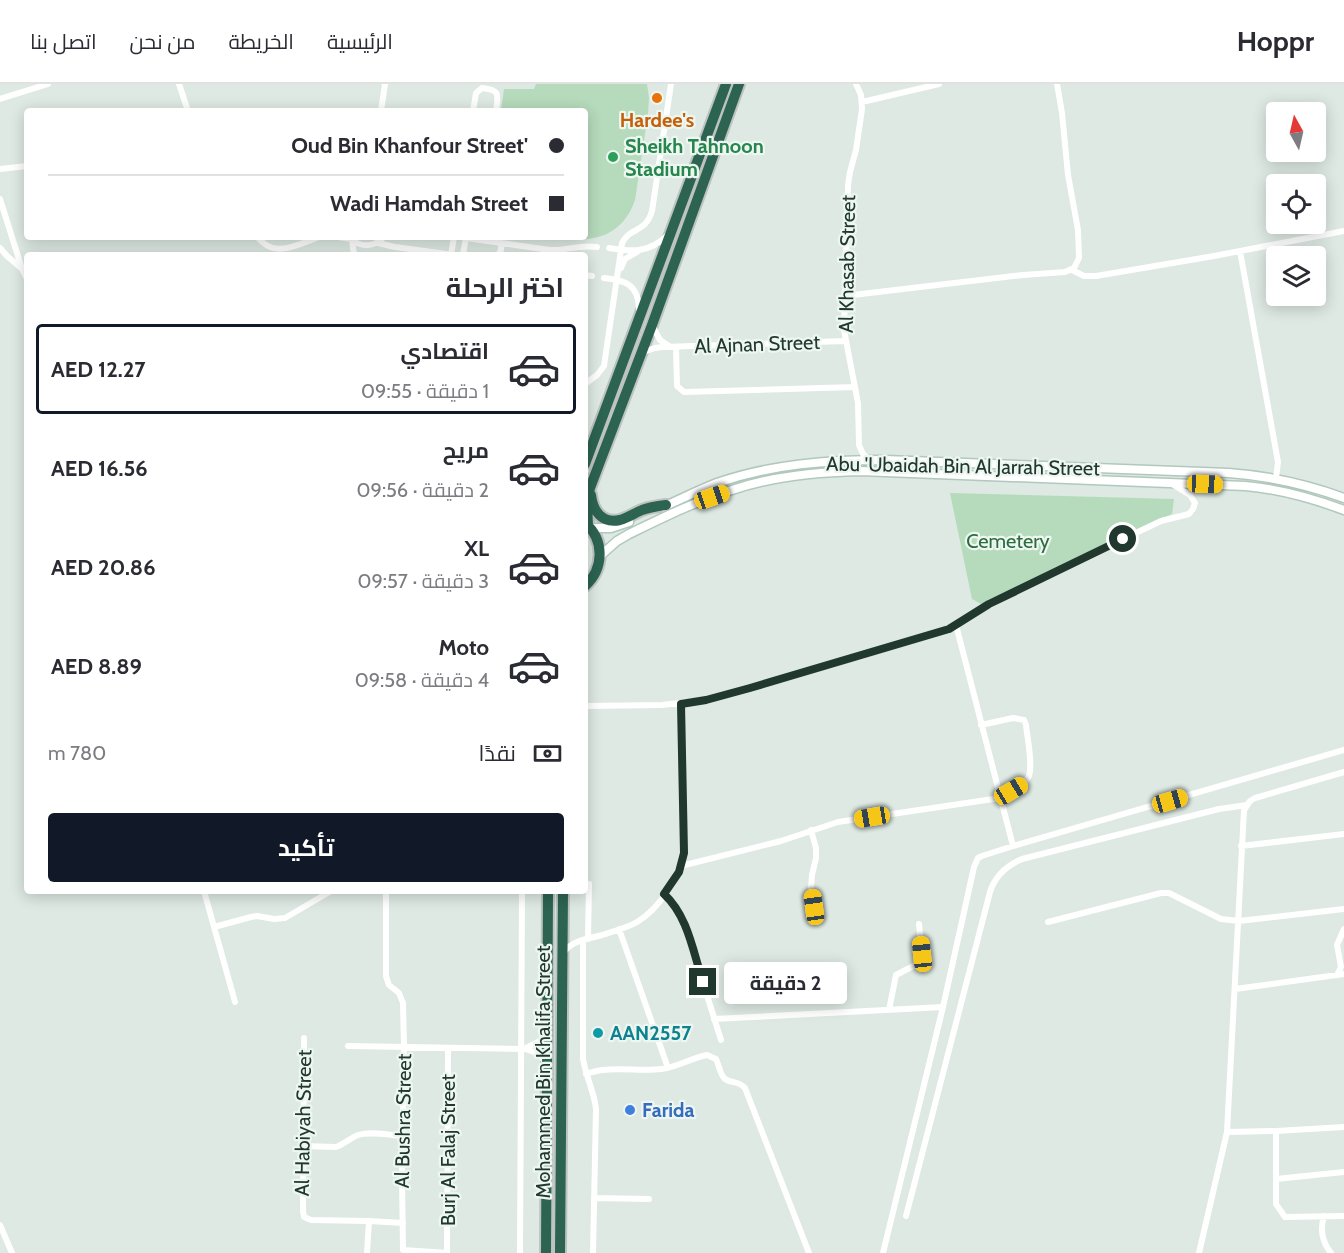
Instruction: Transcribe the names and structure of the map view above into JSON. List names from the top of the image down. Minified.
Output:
{"streets":{"highway":["Mohammed Bin Khalifa Street"],"main road":["Abu 'Ubaidah Bin Al Jarrah Street"],"street":["Al Khasab Street","Al Ajnan Street","Al Bushra Street","Al Habiyah Street","Burj Al Falaj Street"]},"crossings":[["Al Khasab Street","Al Ajnan Street"],["Al Bushra Street","Burj Al Falaj Street"]],"parks":["Cemetery"],"places":["Hardee's","Sheikh Tahnoon Stadium","AAN2557","Farida"],"north":"top","page":{"header":"Hoppr","nav":["الرئيسية","الخريطة","من نحن","اتصل بنا"],"banner":["'Oud Bin Khanfour Street","Wadi Hamdah Street"],"heading":"اختر الرحلة","list":[{"name":"اقتصادي","note":"1 دقيقة · 09:55","value":"AED 12.27"},{"name":"مريح","note":"2 دقيقة · 09:56","value":"AED 16.56"},{"name":"XL","note":"3 دقيقة · 09:57","value":"AED 20.86"},{"name":"Moto","note":"4 دقيقة · 09:58","value":"AED 8.89"}],"pay":["نقدًا","780 m"],"buttons":"تأكيد","bubble":"2 دقيقة"}}
